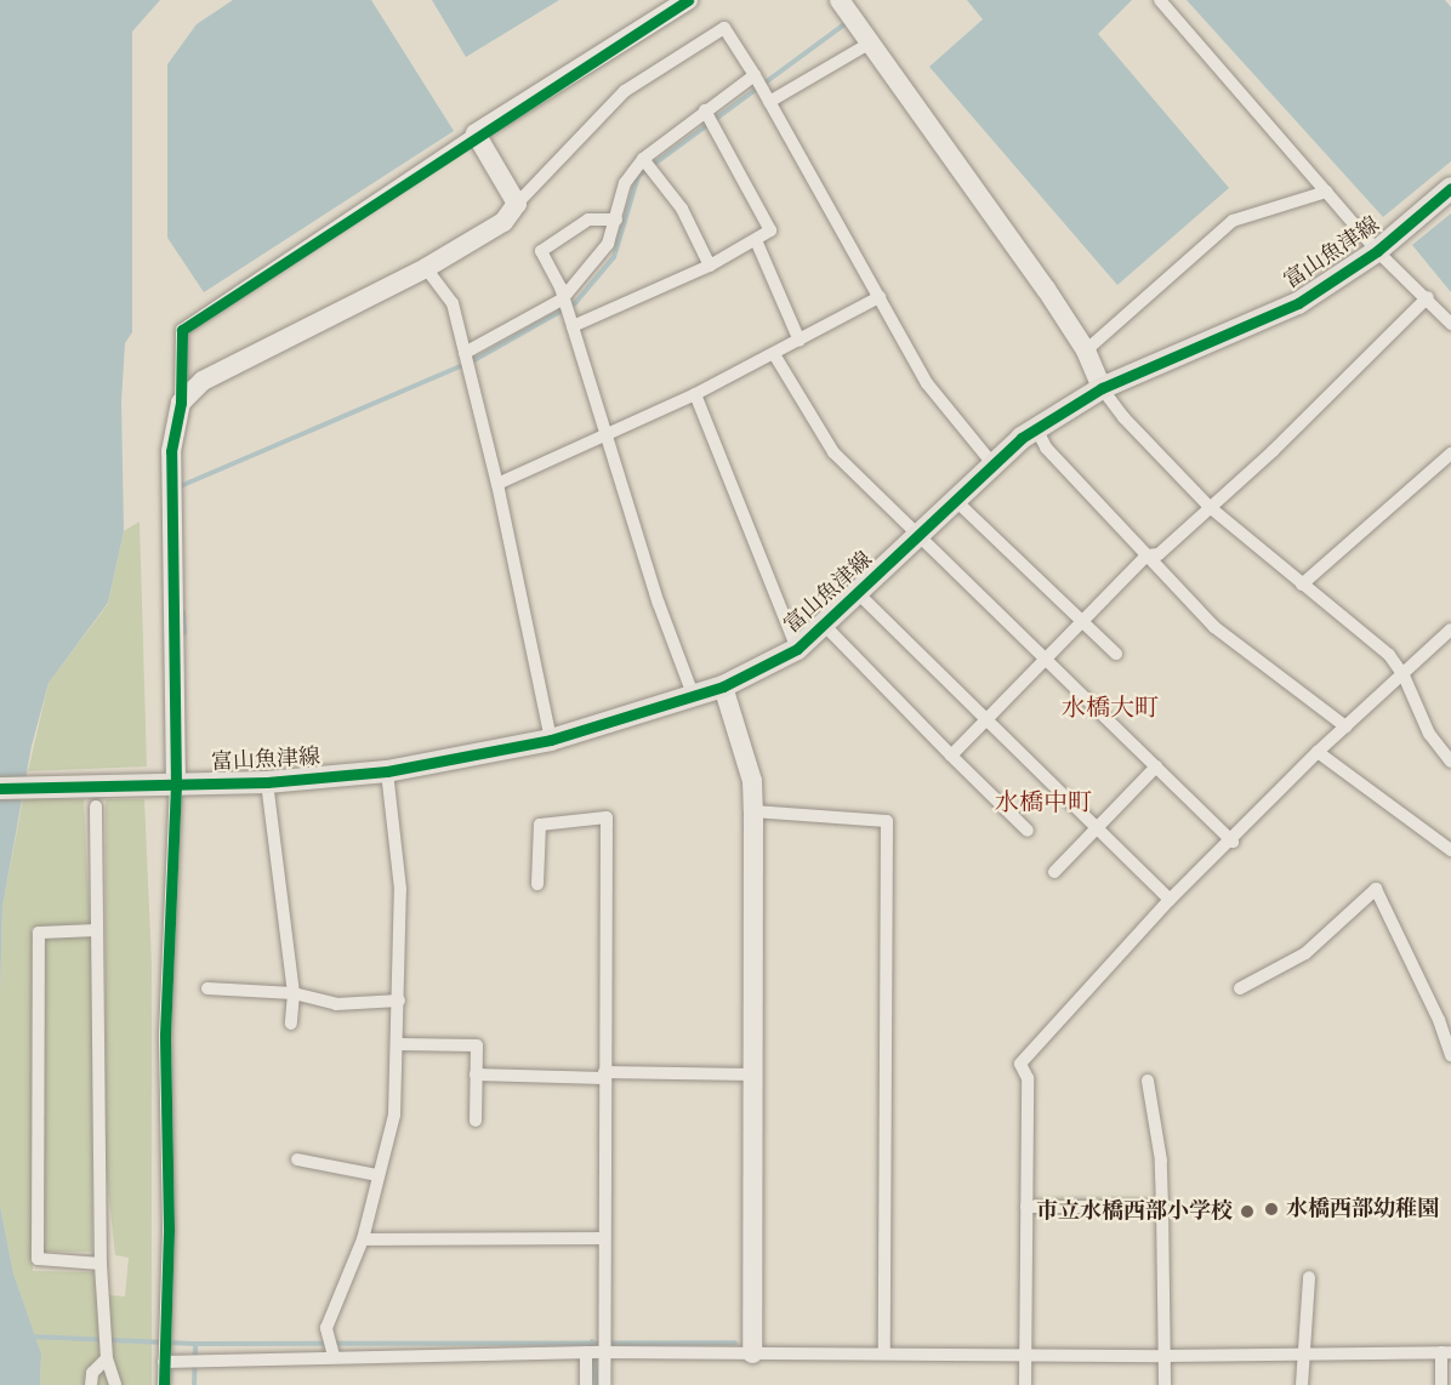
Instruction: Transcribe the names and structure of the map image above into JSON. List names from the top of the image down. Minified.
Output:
{"streets":{"main road":["富山魚津線"]},"districts":["水橋大町","水橋中町"],"places":["水橋西部幼稚園","市立水橋西部小学校"]}
